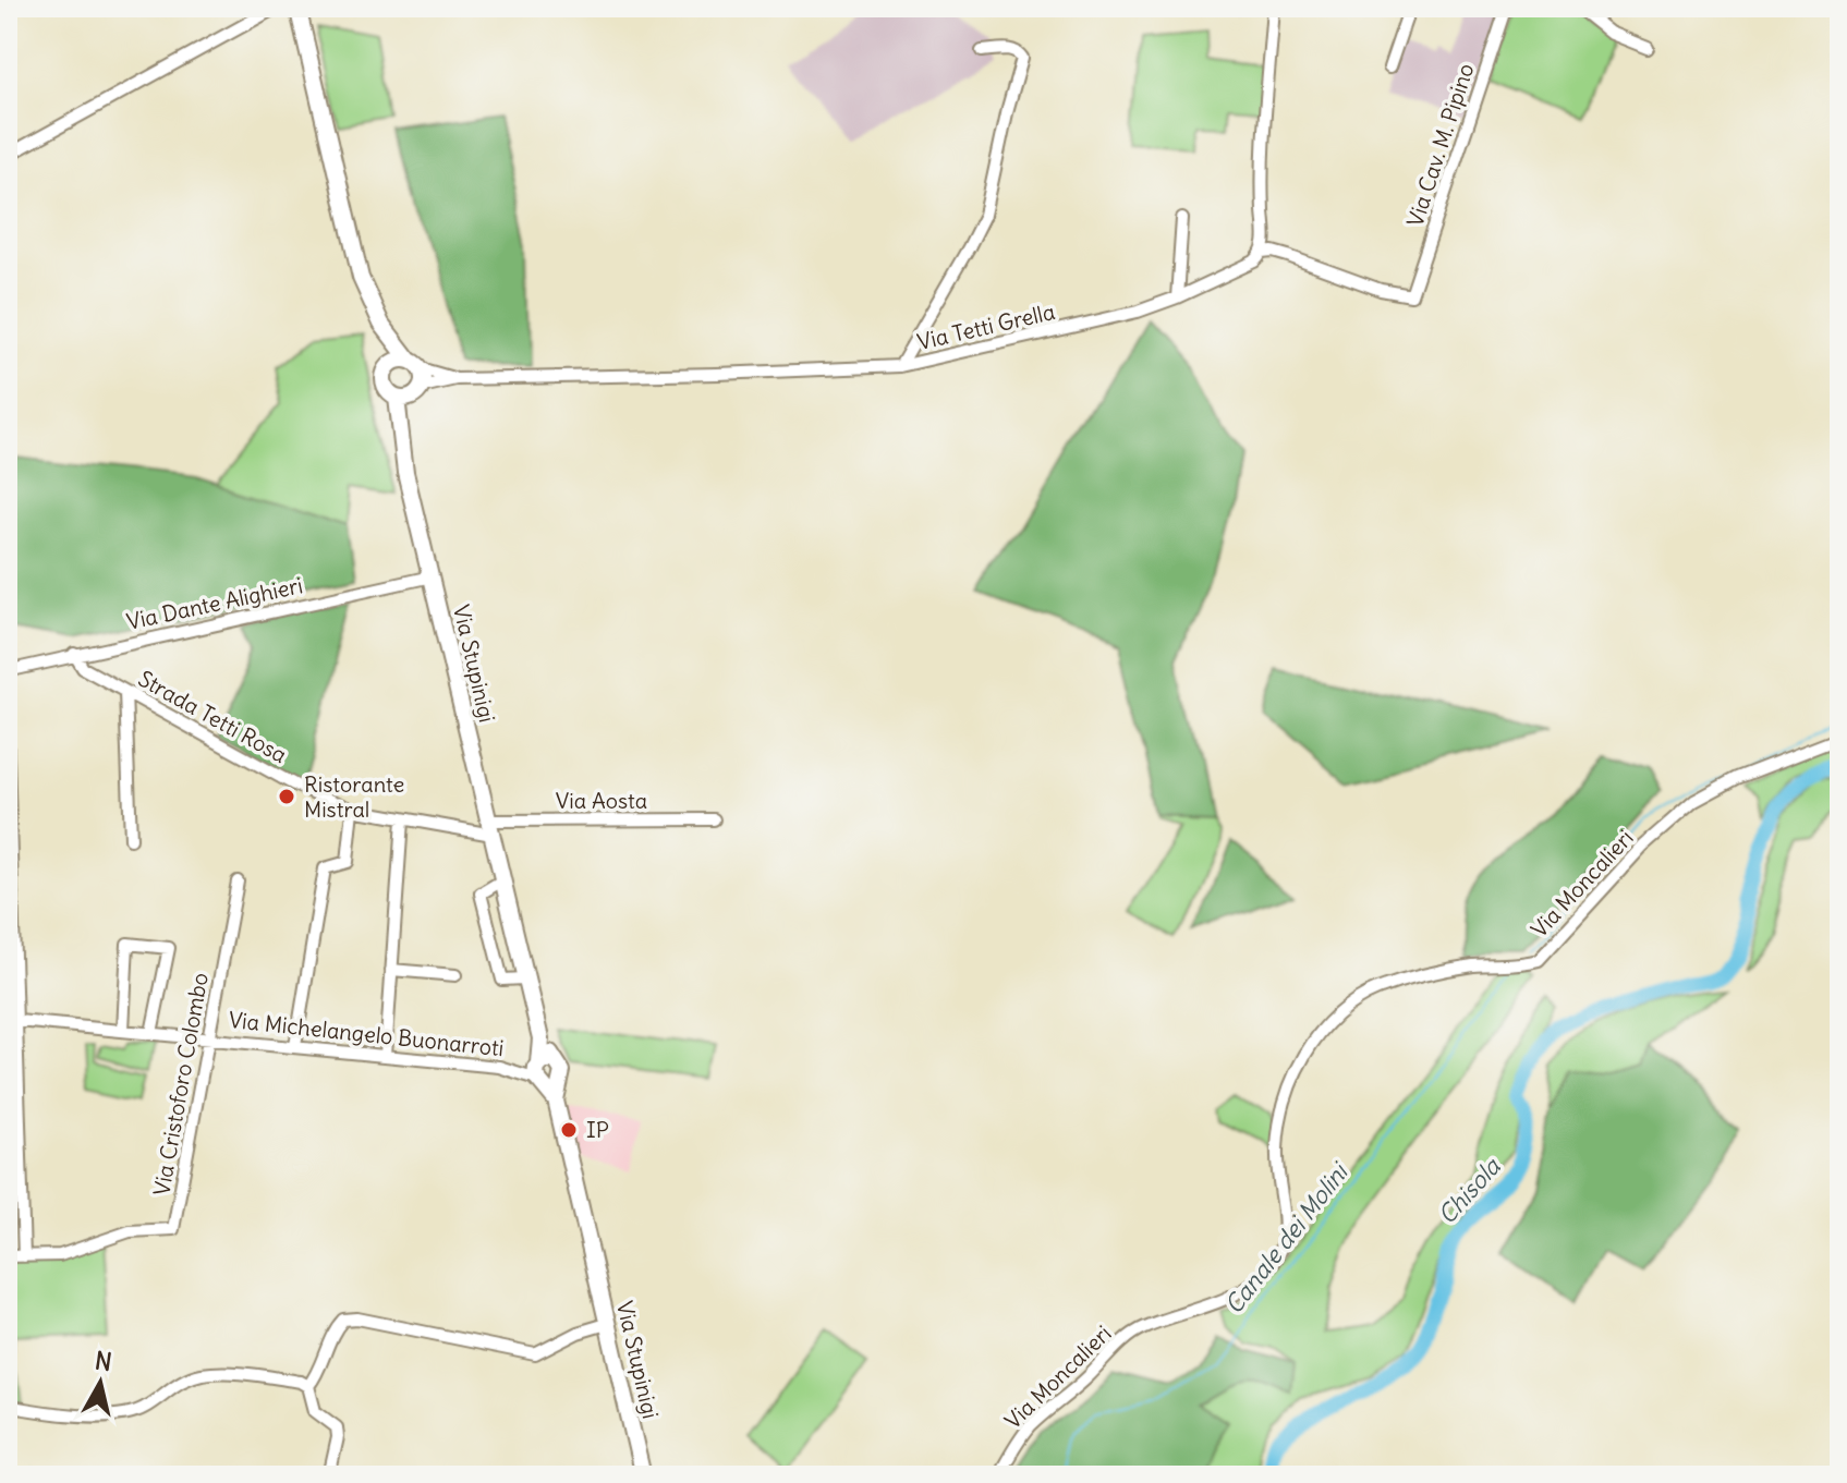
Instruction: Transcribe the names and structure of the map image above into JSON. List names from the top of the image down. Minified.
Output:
{"streets":{"street":["Via Cav. M. Pipino","Via Tetti Grella","Via Dante Alighieri","Via Stupinigi","Strada Tetti Rosa","Via Aosta","Via Moncalieri","Via Michelangelo Buonarroti","Via Cristoforo Colombo"]},"crossings":[["Via Cav. M. Pipino","Via Tetti Grella"],["Via Tetti Grella","Via Stupinigi"],["Via Dante Alighieri","Via Stupinigi"],["Via Dante Alighieri","Strada Tetti Rosa"],["Via Stupinigi","Strada Tetti Rosa"],["Via Stupinigi","Via Aosta"],["Via Stupinigi","Via Michelangelo Buonarroti"],["Strada Tetti Rosa","Via Aosta"],["Via Michelangelo Buonarroti","Via Cristoforo Colombo"]],"water":["Chisola","Canale dei Molini"],"places":["Ristorante Mistral","IP"],"north":"top"}
